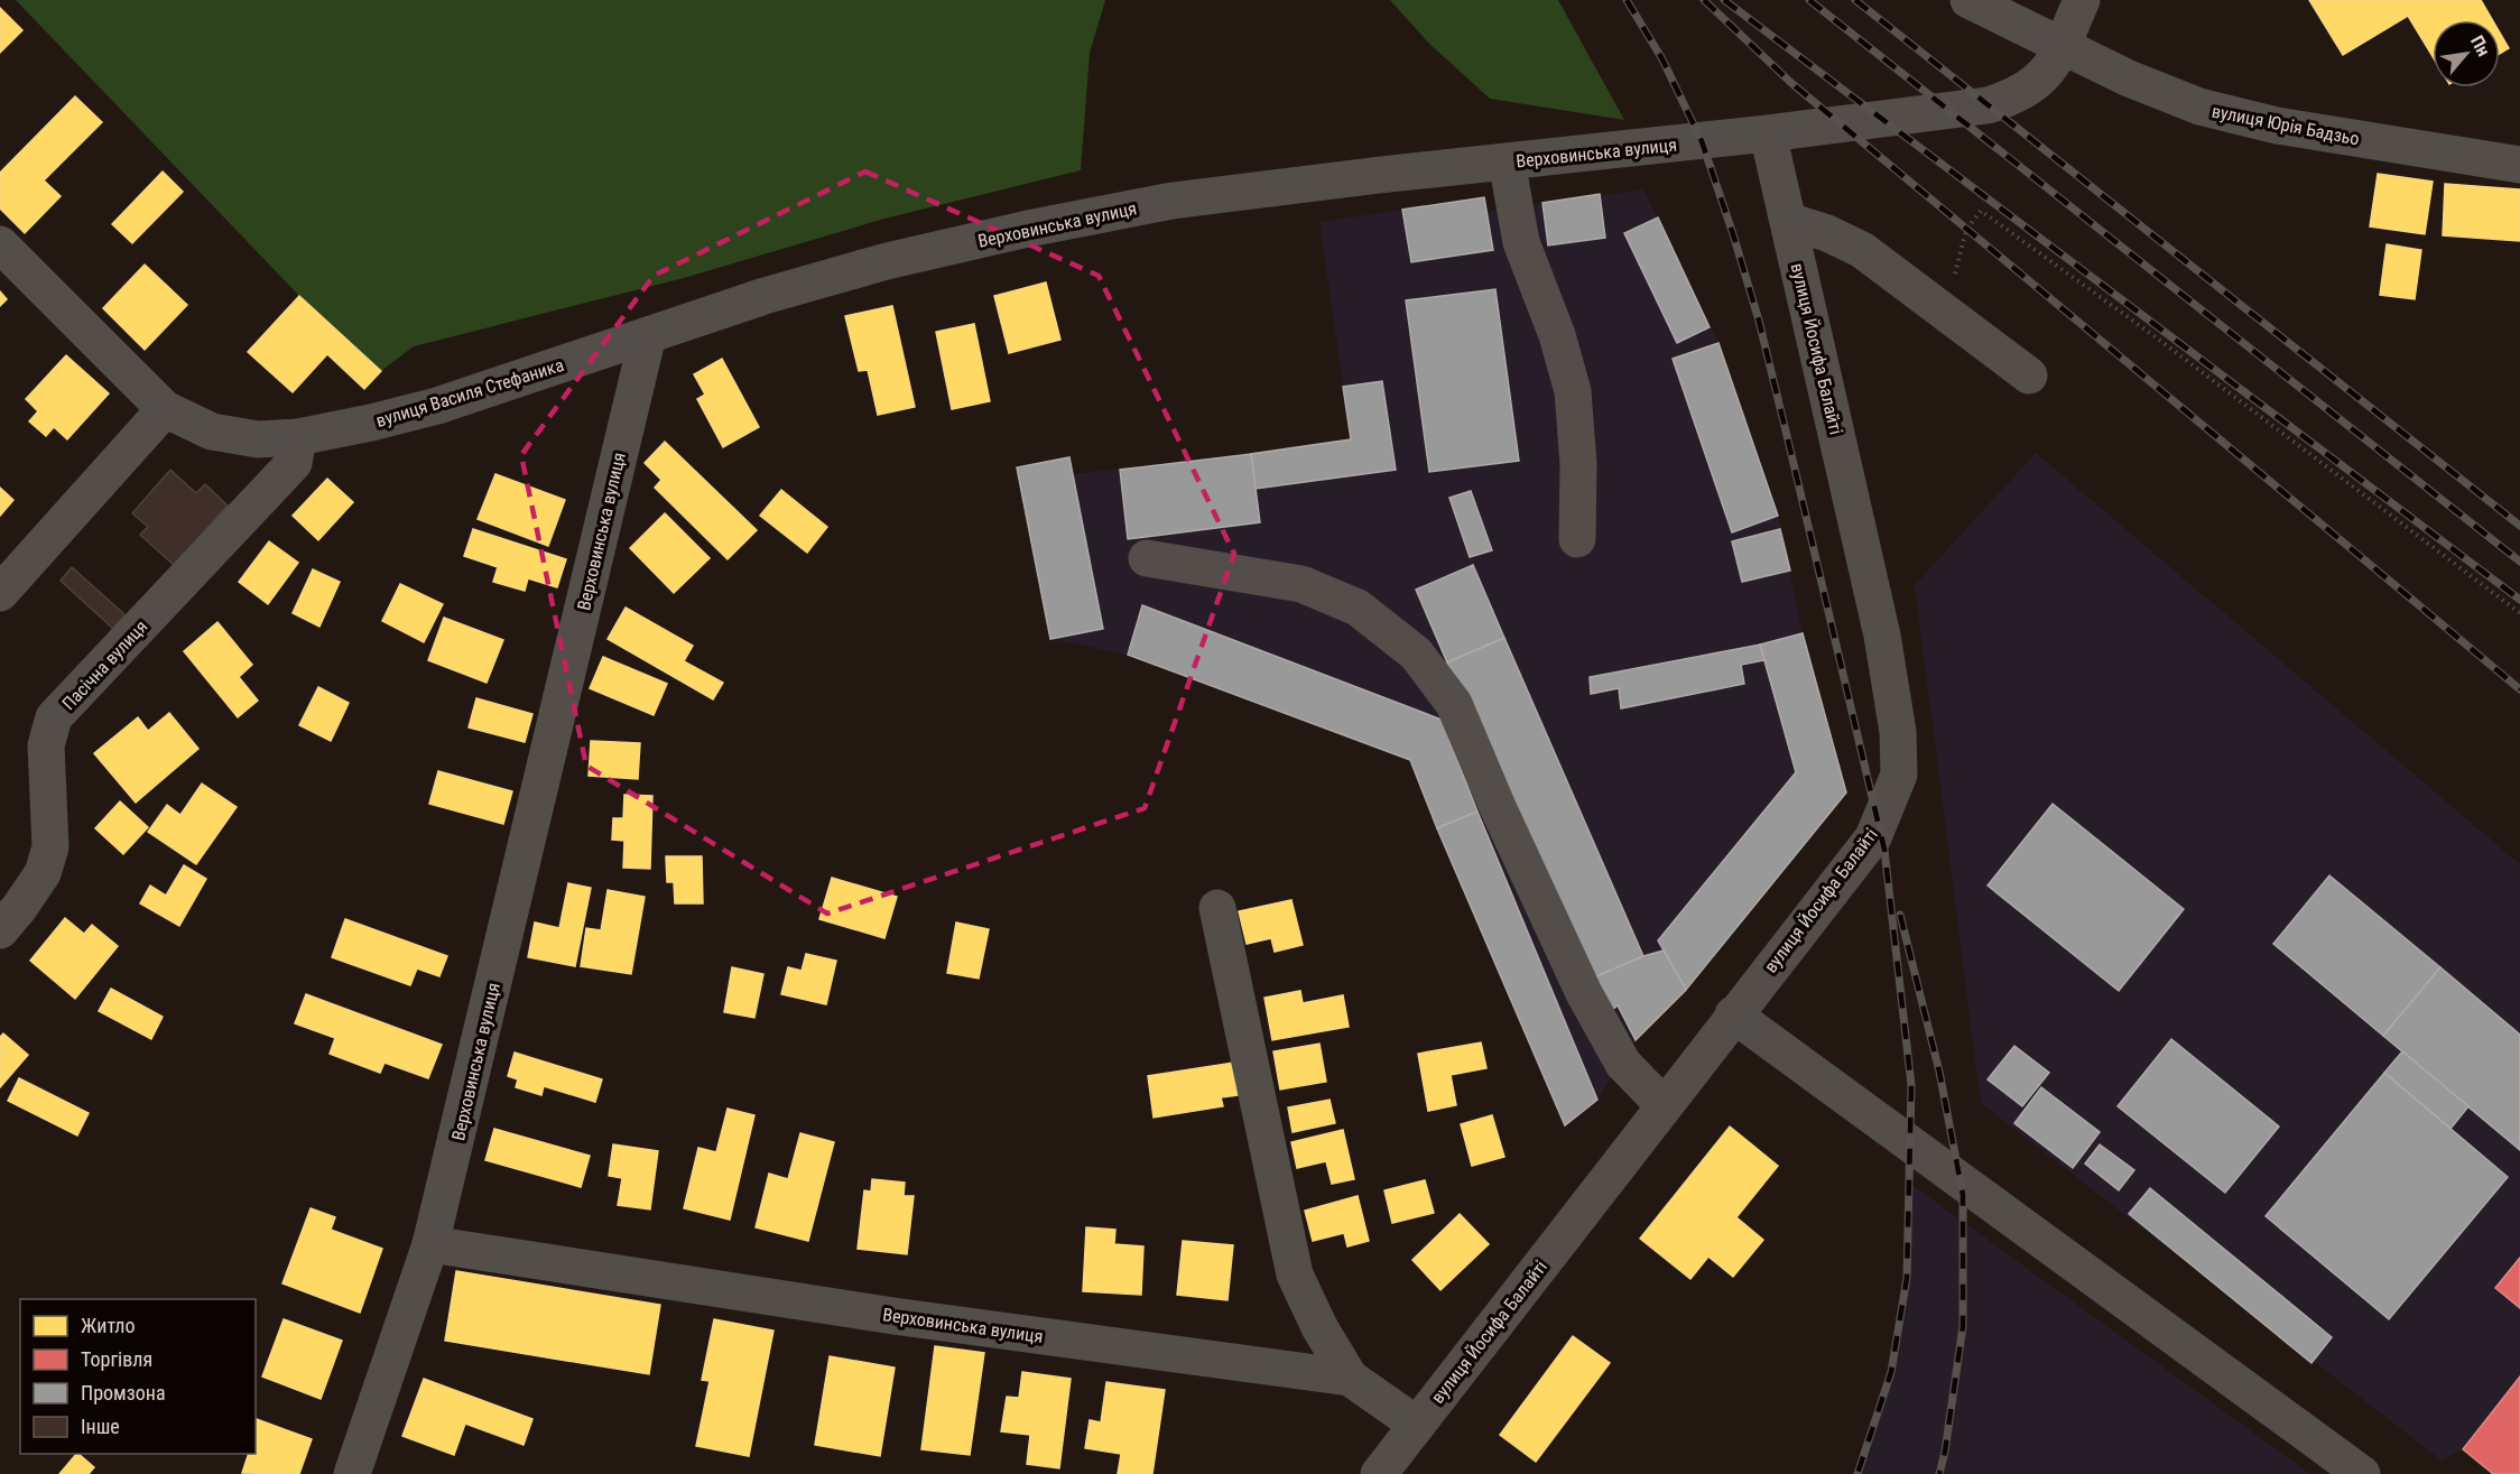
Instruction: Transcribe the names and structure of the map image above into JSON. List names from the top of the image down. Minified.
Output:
{"streets":{"street":["вулиця Юрія Бадзьо","Верховинська вулиця","вулиця Йосифа Балайті","вулиця Василя Стефаника","Пасічна вулиця"]},"crossings":[["вулиця Юрія Бадзьо","Верховинська вулиця"],["Верховинська вулиця","вулиця Йосифа Балайті"],["Верховинська вулиця","вулиця Василя Стефаника"],["вулиця Василя Стефаника","Пасічна вулиця"]],"legend":["Житло","Торгівля","Промзона","Інше"],"north":"top right"}
